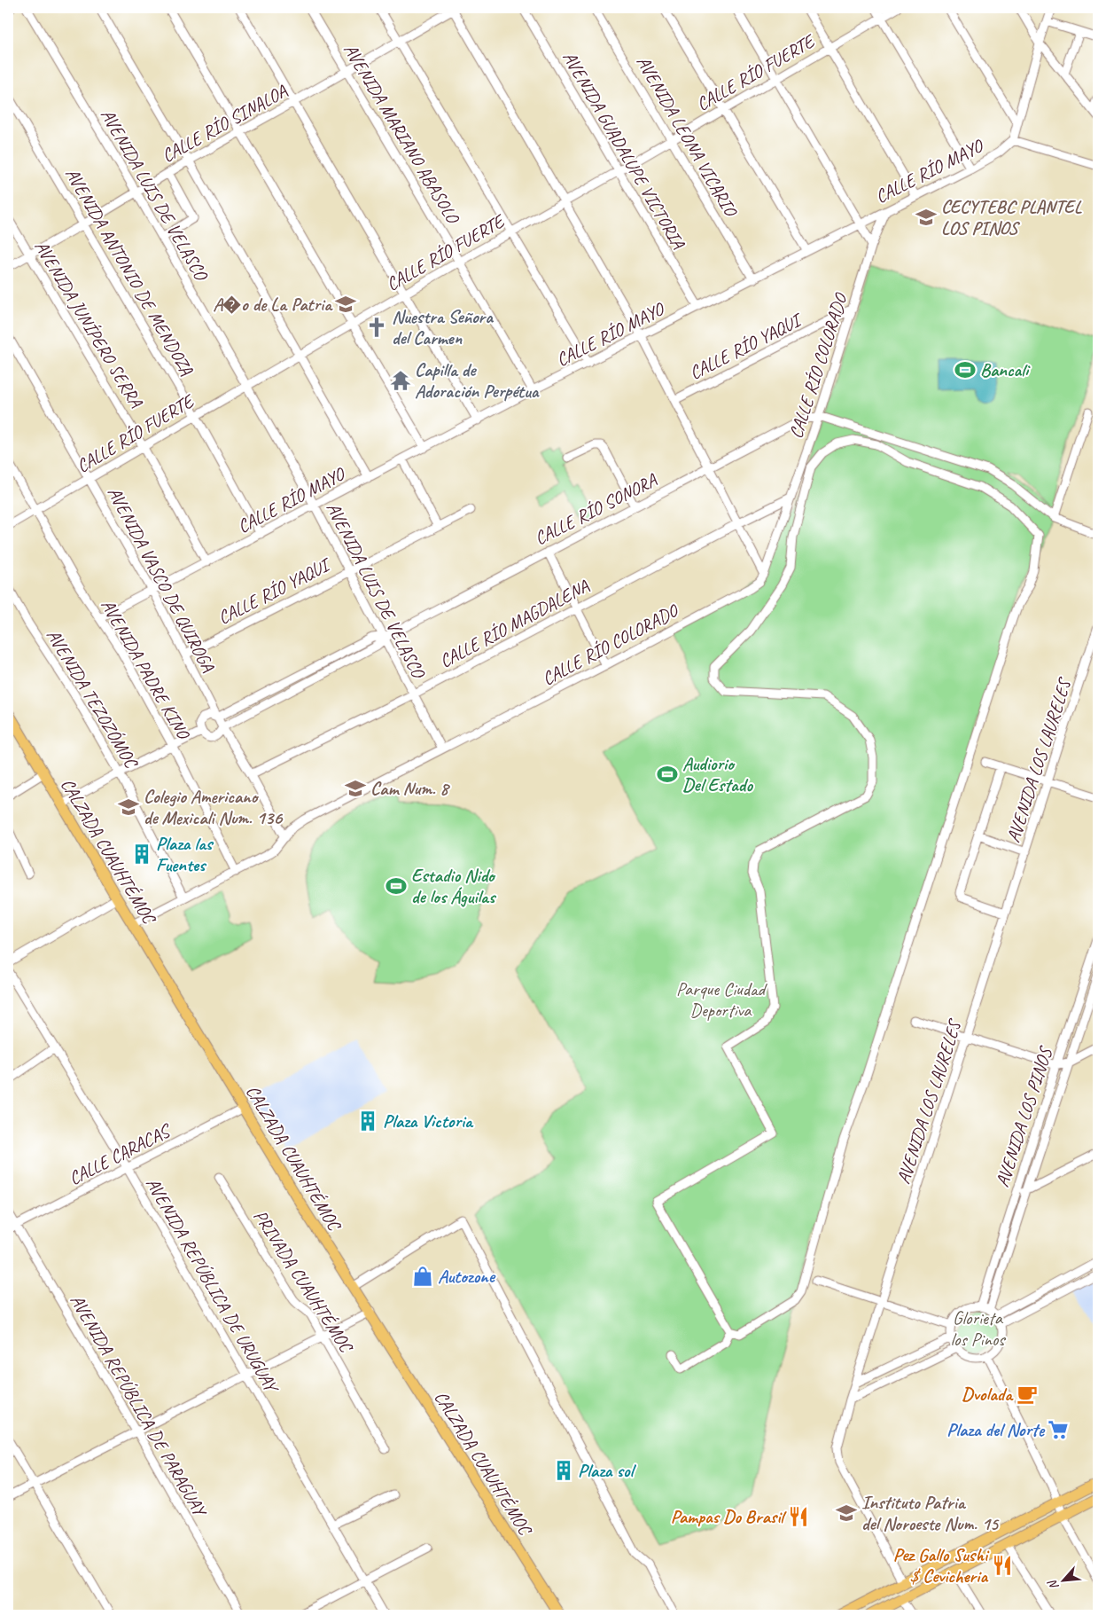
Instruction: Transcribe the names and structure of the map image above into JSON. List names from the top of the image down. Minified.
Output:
{"streets":{"main road":["CALZADA CUAUHTÉMOC"],"street":["CALLE RÍO FUERTE","CALLE RÍO SINALOA","AVENIDA MARIANO ABASOLO","AVENIDA LEONA VICARIO","AVENIDA GUADALUPE VICTORIA","CALLE RÍO MAYO","AVENIDA LUIS DE VELASCO","AVENIDA ANTONIO DE MENDOZA","AVENIDA JUNÍPERO SERRA","CALLE RÍO YAQUI","CALLE RÍO COLORADO","CALLE RÍO SONORA","AVENIDA VASCO DE QUIROGA","CALLE RÍO MAGDALENA","AVENIDA PADRE KINO","AVENIDA TEZOZÓMOC","AVENIDA LOS LAURELES","AVENIDA LOS PINOS","CALLE CARACAS","PRIVADA CUAUHTÉMOC","AVENIDA REPÚBLICA DE URUGUAY","AVENIDA REPÚBLICA DE PARAGUAY"]},"crossings":[["CALLE RÍO FUERTE","AVENIDA MARIANO ABASOLO"],["CALLE RÍO FUERTE","AVENIDA LEONA VICARIO"],["CALLE RÍO FUERTE","AVENIDA GUADALUPE VICTORIA"],["CALLE RÍO FUERTE","AVENIDA LUIS DE VELASCO"],["CALLE RÍO FUERTE","AVENIDA ANTONIO DE MENDOZA"],["CALLE RÍO FUERTE","AVENIDA JUNÍPERO SERRA"],["CALLE RÍO FUERTE","AVENIDA VASCO DE QUIROGA"],["CALLE RÍO FUERTE","AVENIDA PADRE KINO"],["CALLE RÍO SINALOA","AVENIDA MARIANO ABASOLO"],["CALLE RÍO SINALOA","AVENIDA LUIS DE VELASCO"],["CALLE RÍO SINALOA","AVENIDA ANTONIO DE MENDOZA"],["CALLE RÍO SINALOA","AVENIDA JUNÍPERO SERRA"],["AVENIDA MARIANO ABASOLO","CALLE RÍO MAYO"],["AVENIDA LEONA VICARIO","CALLE RÍO MAYO"],["AVENIDA GUADALUPE VICTORIA","CALLE RÍO MAYO"],["CALLE RÍO MAYO","AVENIDA LUIS DE VELASCO"],["CALLE RÍO MAYO","AVENIDA ANTONIO DE MENDOZA"],["CALLE RÍO MAYO","AVENIDA JUNÍPERO SERRA"],["CALLE RÍO MAYO","CALLE RÍO COLORADO"],["CALLE RÍO MAYO","AVENIDA VASCO DE QUIROGA"],["CALLE RÍO MAYO","AVENIDA PADRE KINO"],["AVENIDA LUIS DE VELASCO","CALLE RÍO YAQUI"],["AVENIDA LUIS DE VELASCO","CALLE RÍO COLORADO"],["AVENIDA LUIS DE VELASCO","CALLE RÍO SONORA"],["AVENIDA LUIS DE VELASCO","CALLE RÍO MAGDALENA"],["CALLE RÍO YAQUI","CALLE RÍO COLORADO"],["CALLE RÍO YAQUI","AVENIDA VASCO DE QUIROGA"],["CALLE RÍO COLORADO","CALLE RÍO SONORA"],["CALLE RÍO COLORADO","AVENIDA VASCO DE QUIROGA"],["CALLE RÍO COLORADO","CALLE RÍO MAGDALENA"],["CALLE RÍO COLORADO","AVENIDA PADRE KINO"],["CALLE RÍO COLORADO","AVENIDA TEZOZÓMOC"],["CALLE RÍO COLORADO","CALZADA CUAUHTÉMOC"],["CALLE RÍO SONORA","AVENIDA VASCO DE QUIROGA"],["AVENIDA VASCO DE QUIROGA","CALLE RÍO MAGDALENA"],["CALZADA CUAUHTÉMOC","CALLE CARACAS"],["CALLE CARACAS","AVENIDA REPÚBLICA DE URUGUAY"],["CALLE CARACAS","AVENIDA REPÚBLICA DE PARAGUAY"]],"parks":["Parque Ciudad Deportiva","Glorieta los Pinos"],"places":{"school or university":["CECYTEBC PLANTEL LOS PINOS","A�o de La Patria","Cam Num. 8","Colegio Americano de Mexicali Num. 136","Instituto Patria del Noroeste Num. 15"],"church":["Nuestra Señora del Carmen"],"sports":["Bancali","Audiorio Del Estado","Estadio Nido de los Águilas"],"temple":["Capilla de Adoración Perpétua"],"building":["Plaza las Fuentes","Plaza Victoria","Plaza sol"],"shop":["Autozone"],"cafe":["Dvolada"],"supermarket":["Plaza del Norte"],"restaurant":["Pampas Do Brasil","Pez Gallo Sushi $ Cevicheria"]},"north":"bottom left"}
